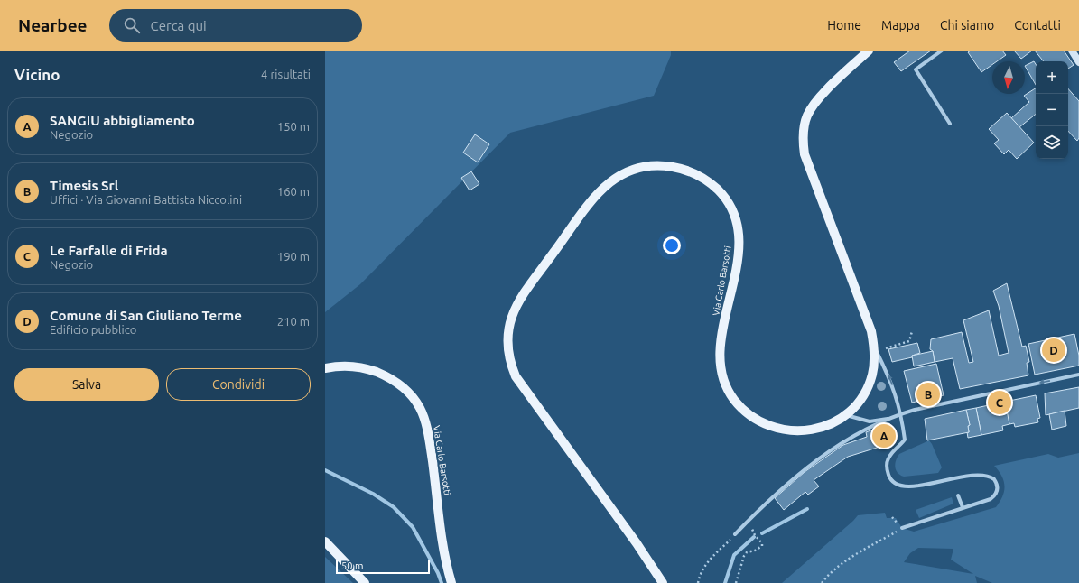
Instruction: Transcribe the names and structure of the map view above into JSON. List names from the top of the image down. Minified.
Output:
{"streets":{"main road":["Via Carlo Barsotti"]},"scale_bar":"50 m","north":"bottom","page":{"header":"Nearbee","search":"Cerca qui","nav":["Home","Mappa","Chi siamo","Contatti"],"heading":["Vicino","4 risultati"],"map_buttons":["+","−"],"list":[{"mark":"A","name":"SANGIU abbigliamento","note":"Negozio","value":"150 m"},{"mark":"B","name":"Timesis Srl","note":"Uffici · Via Giovanni Battista Niccolini","value":"160 m"},{"mark":"C","name":"Le Farfalle di Frida","note":"Negozio","value":"190 m"},{"mark":"D","name":"Comune di San Giuliano Terme","note":"Edificio pubblico","value":"210 m"}],"pins":["D","B","C","A"],"buttons":["Salva","Condividi"],"scale":"50 m"}}
